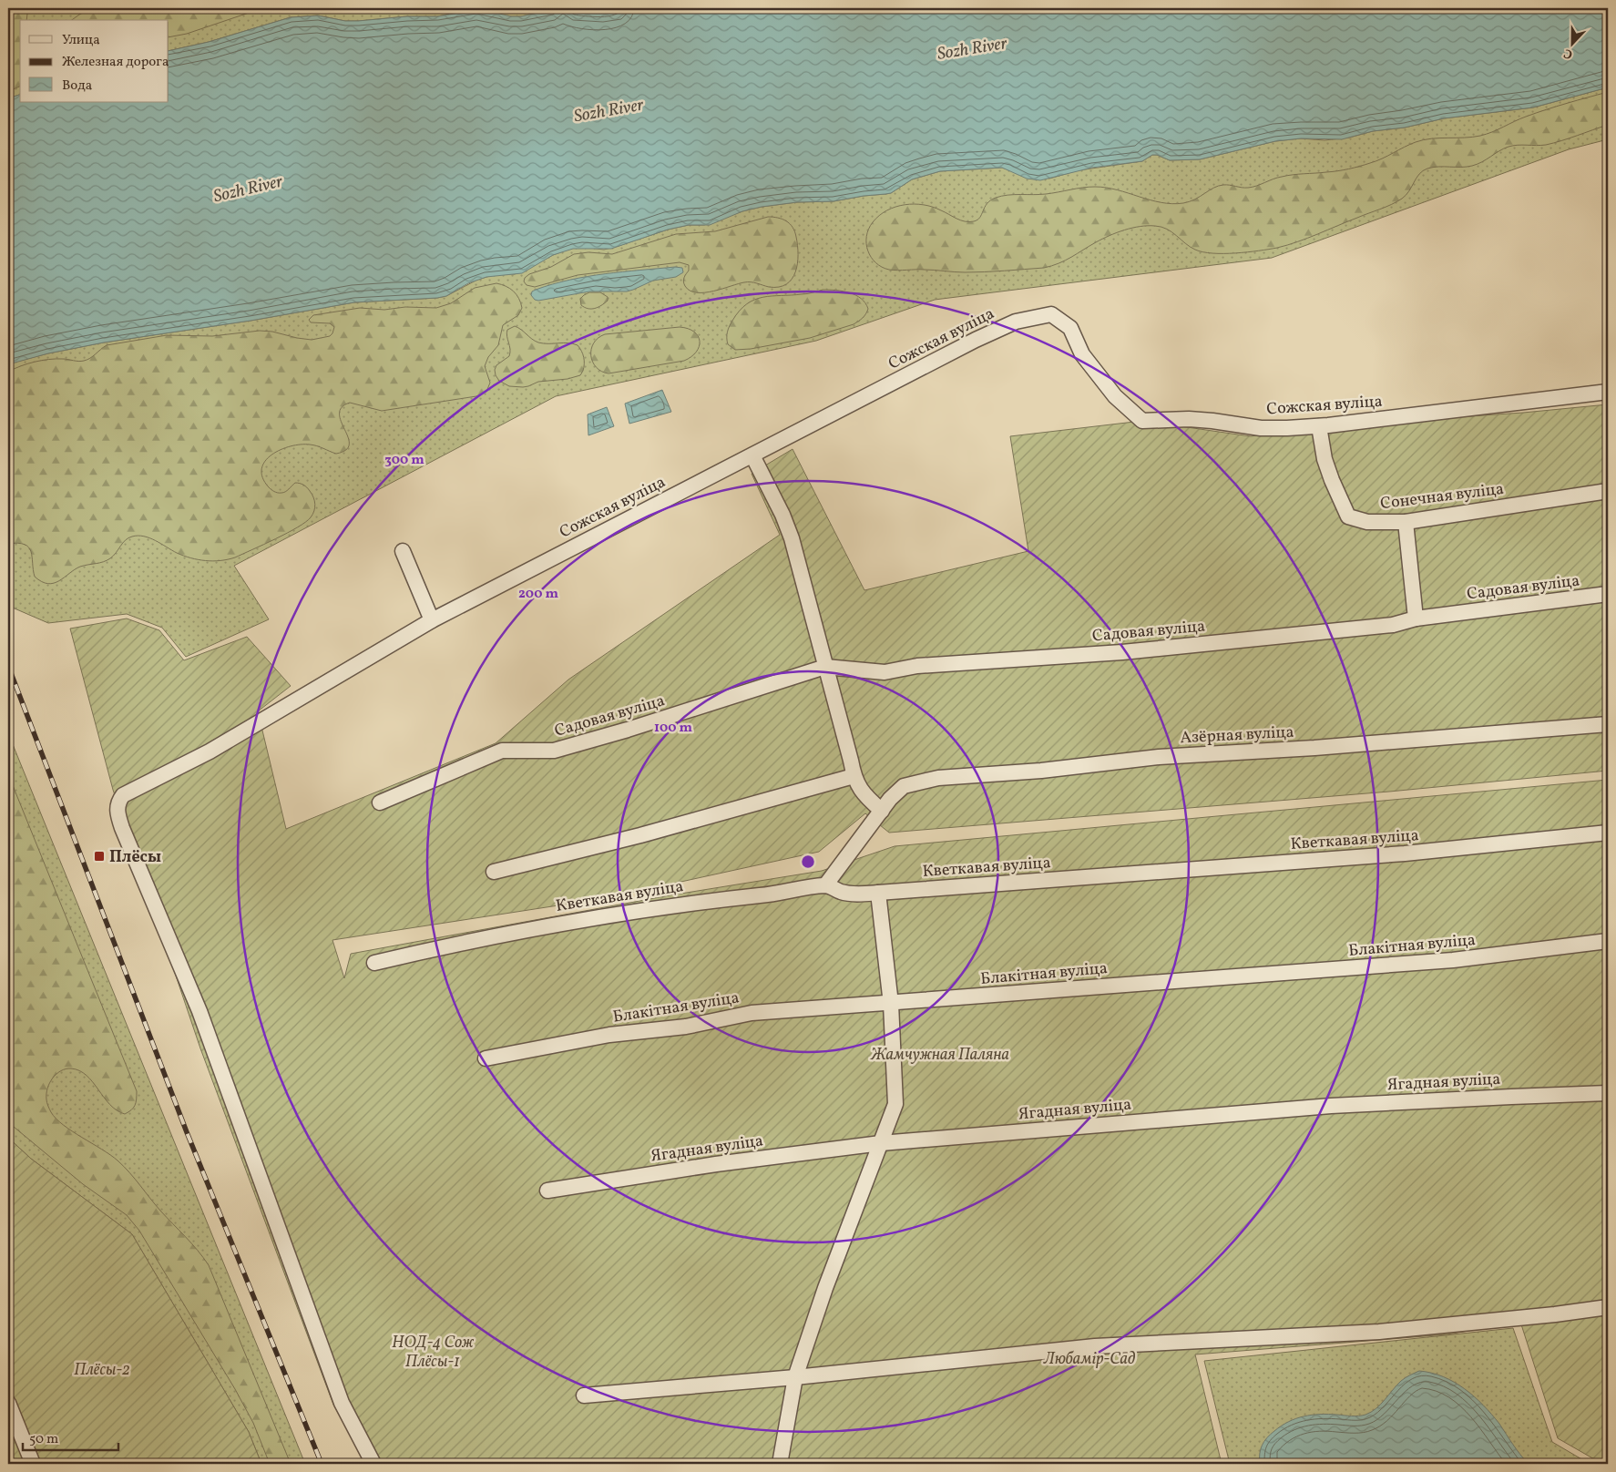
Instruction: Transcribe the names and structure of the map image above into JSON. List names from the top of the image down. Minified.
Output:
{"streets":{"street":["Сожская вуліца","Сонечная вуліца","Садовая вуліца","Азёрная вуліца","Кветкавая вуліца","Блакітная вуліца","Ягадная вуліца"]},"crossings":[["Сожская вуліца","Сонечная вуліца"],["Азёрная вуліца","Кветкавая вуліца"]],"water":["Sozh River"],"parks":["Жамчужная Паляна","НОД-4 Сож Плёсы-1","Любамір-Сад","Плёсы-2"],"places":{"transit":["Плёсы"]},"legend":["Улица","Железная дорога","Вода"],"scale_bar":"50 m","north":"bottom","rings":["300 m","200 m","100 m"]}
